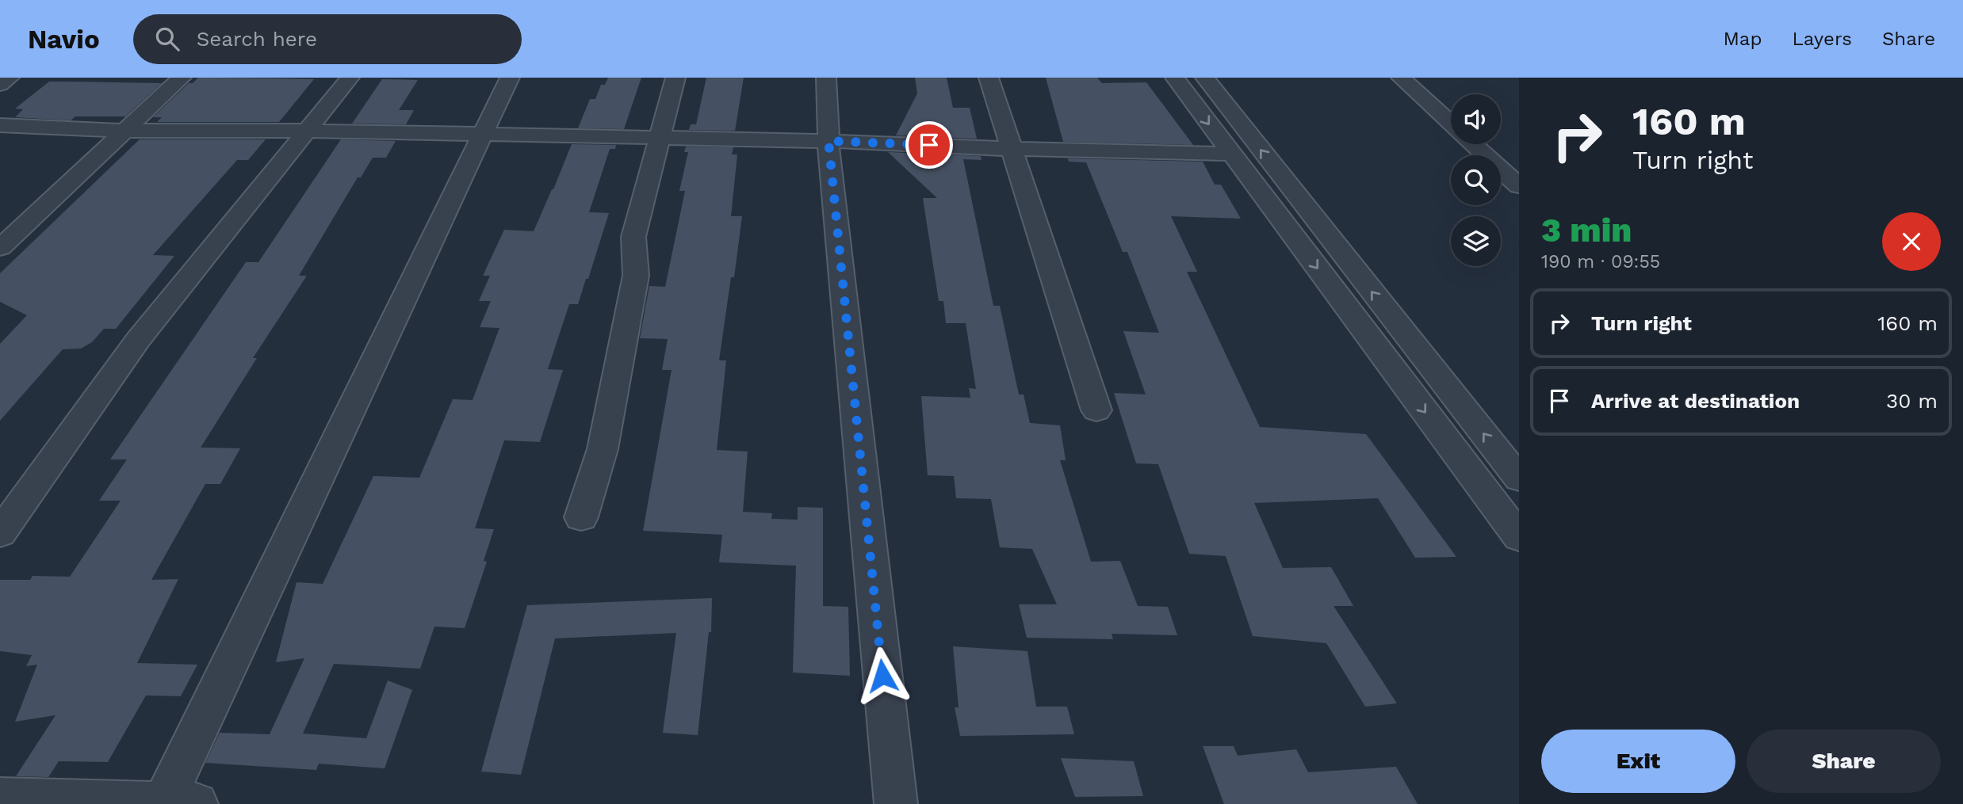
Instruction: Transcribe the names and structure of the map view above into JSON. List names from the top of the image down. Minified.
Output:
{"page":{"header":"Navio","search":"Search here","nav":["Map","Layers","Share"],"turn":["160 m","Turn right"],"heading":["3 min","190 m · 09:55"],"list":[{"name":"Turn right","value":"160 m"},{"name":"Arrive at destination","value":"30 m"}],"buttons":["Exit","Share"]}}
